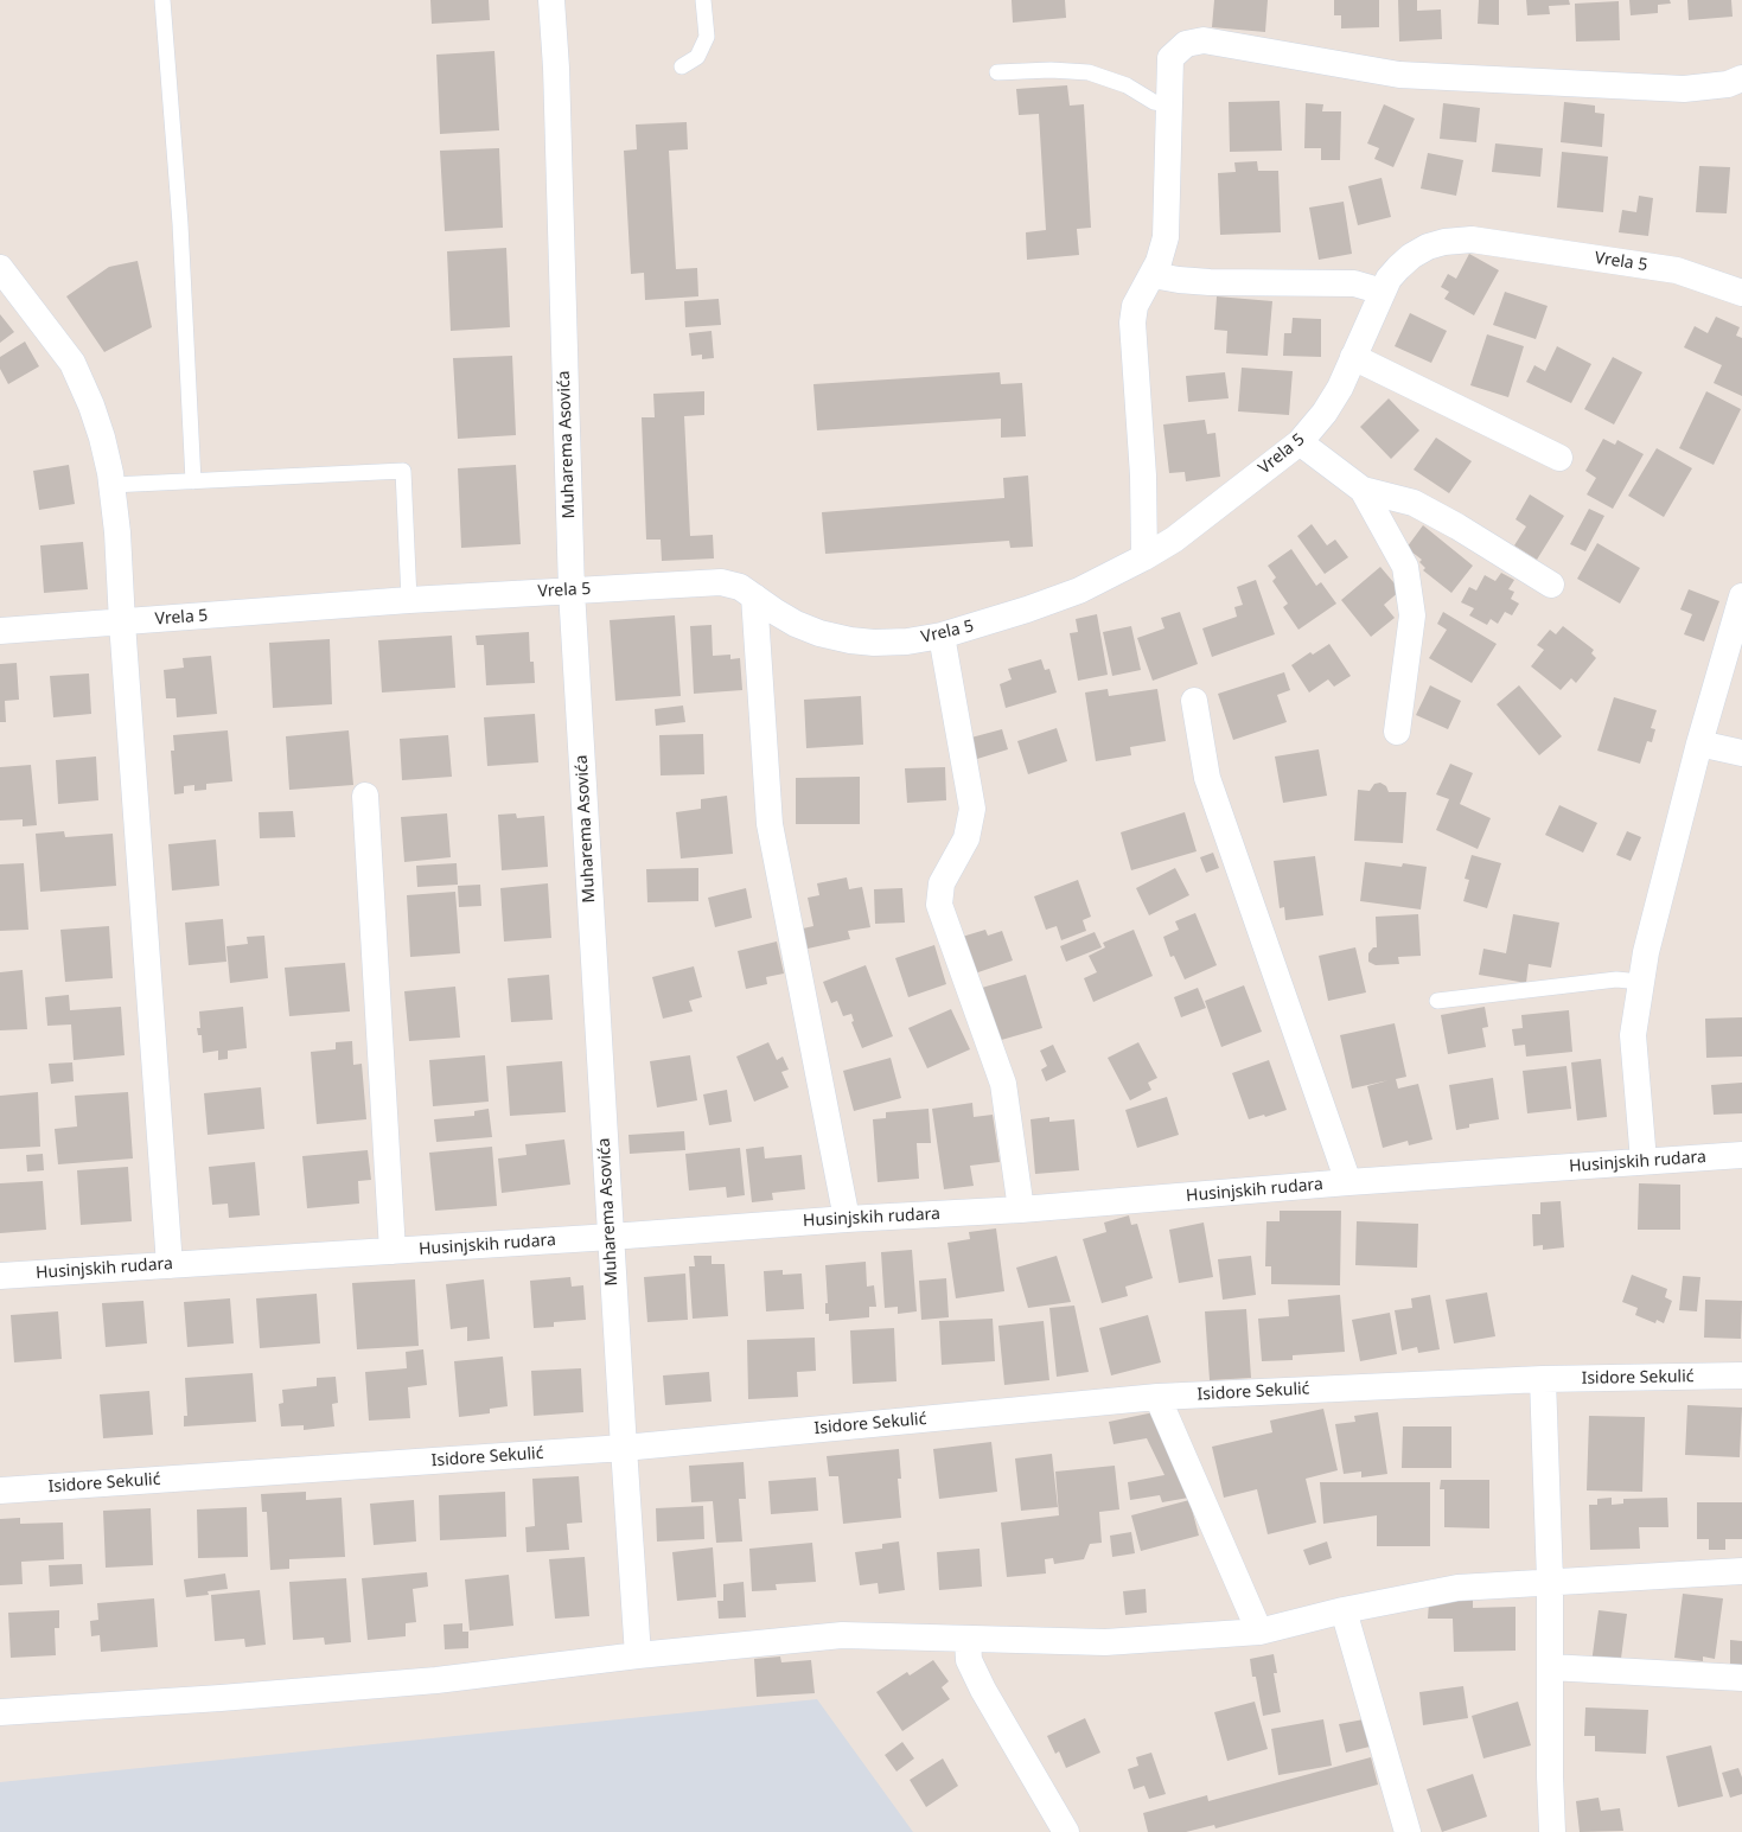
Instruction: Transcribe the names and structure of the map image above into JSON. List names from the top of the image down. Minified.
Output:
{"streets":{"street":["Vrela 5","Muharema Asovića","Husinjskih rudara","Isidore Sekulić"]},"crossings":[["Vrela 5","Muharema Asovića"],["Muharema Asovića","Husinjskih rudara"],["Muharema Asovića","Isidore Sekulić"]]}
